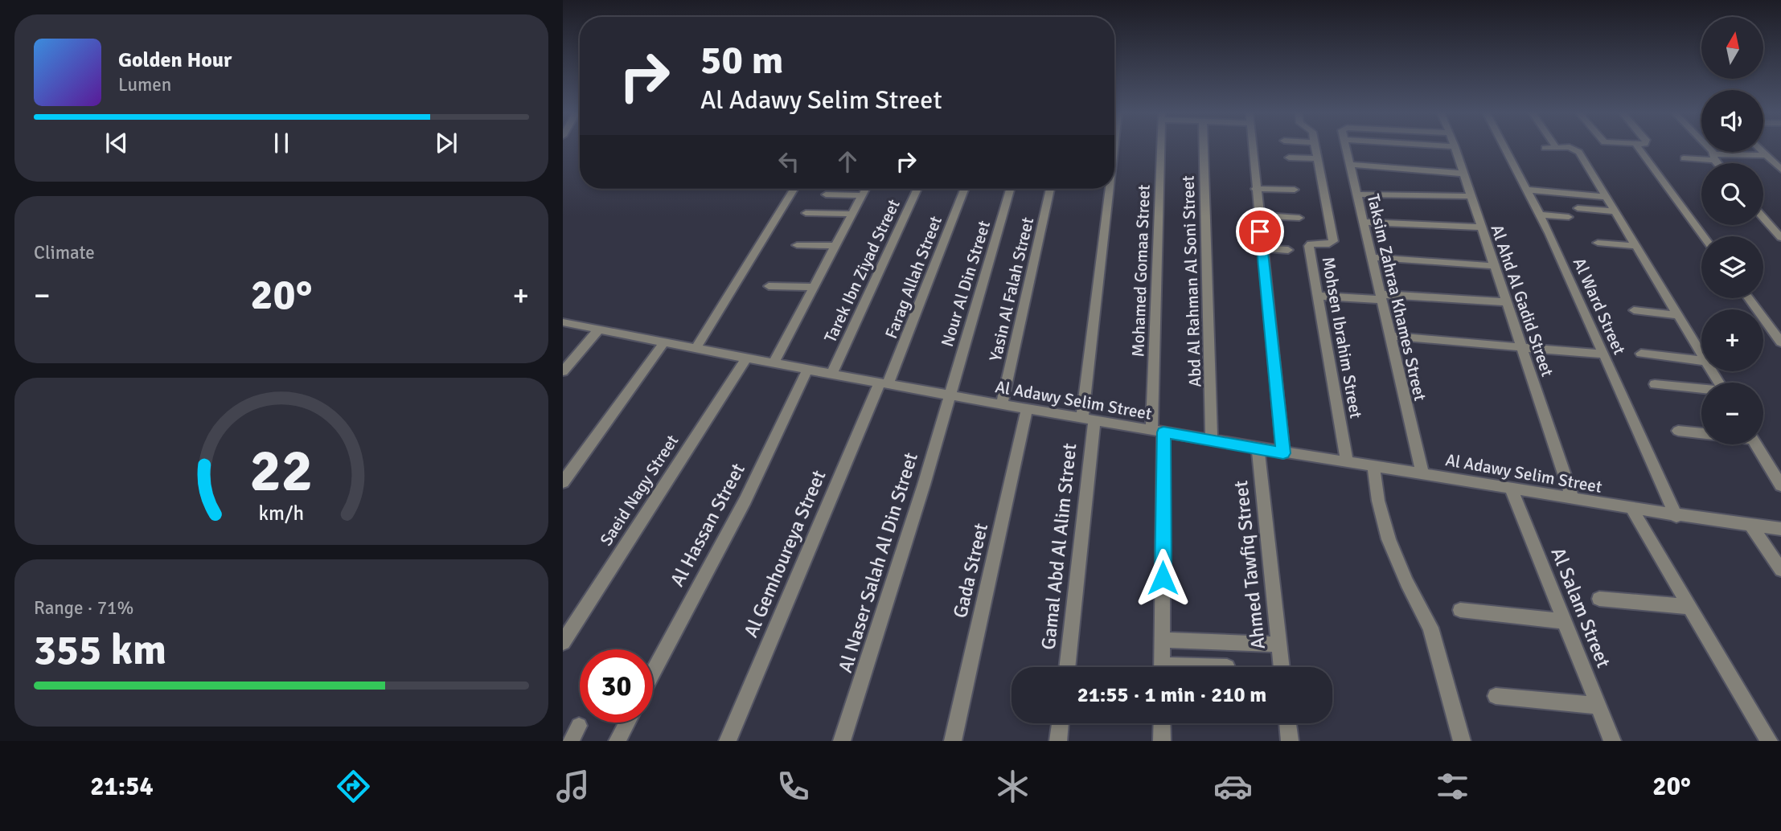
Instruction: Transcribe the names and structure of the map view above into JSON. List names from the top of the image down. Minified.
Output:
{"streets":{"street":["Tarek Ibn Ziyad Street","Mohamed Gomaa Street","Farag Allah Street","Abd Al Rahman Al Soni Street","Nour Al Din Street","Yasin Al Falah Street","Taksim Zahraa Khames Street","Al Ahd Al Gadid Street","Al Ward Street","Mohsen Ibrahim Street","Al Adawy Selim Street","Saeid Nagy Street","Al Hassan Street","Gamal Abd Al Alim Street","Al Gemhoureya Street","Al Naser Salah Al Din Street","Ahmed Tawfiq Street","Gada Street","Al Salam Street"]},"crossings":[["Tarek Ibn Ziyad Street","Al Adawy Selim Street"],["Mohamed Gomaa Street","Al Adawy Selim Street"],["Farag Allah Street","Al Adawy Selim Street"],["Farag Allah Street","Al Gemhoureya Street"],["Abd Al Rahman Al Soni Street","Al Adawy Selim Street"],["Nour Al Din Street","Al Adawy Selim Street"],["Nour Al Din Street","Al Naser Salah Al Din Street"],["Yasin Al Falah Street","Al Adawy Selim Street"],["Taksim Zahraa Khames Street","Al Adawy Selim Street"],["Al Ahd Al Gadid Street","Al Adawy Selim Street"],["Al Ward Street","Al Adawy Selim Street"],["Mohsen Ibrahim Street","Al Adawy Selim Street"],["Al Adawy Selim Street","Saeid Nagy Street"],["Al Adawy Selim Street","Al Hassan Street"],["Al Adawy Selim Street","Gamal Abd Al Alim Street"],["Al Adawy Selim Street","Al Gemhoureya Street"],["Al Adawy Selim Street","Al Naser Salah Al Din Street"],["Al Adawy Selim Street","Ahmed Tawfiq Street"],["Al Adawy Selim Street","Gada Street"],["Al Adawy Selim Street","Al Salam Street"]],"north":"top","page":{"map_buttons":["+","−"],"turn":["50 m","Al Adawy Selim Street"],"song":["Golden Hour","Lumen"],"tile":["Climate",["Range · 71%","355 km"]],"heat":["−","20°","+"],"limit":"30","trip":"21:55 · 1 min · 210 m","tabs":["21:54","20°"],"gauge":["22","km/h"]}}
